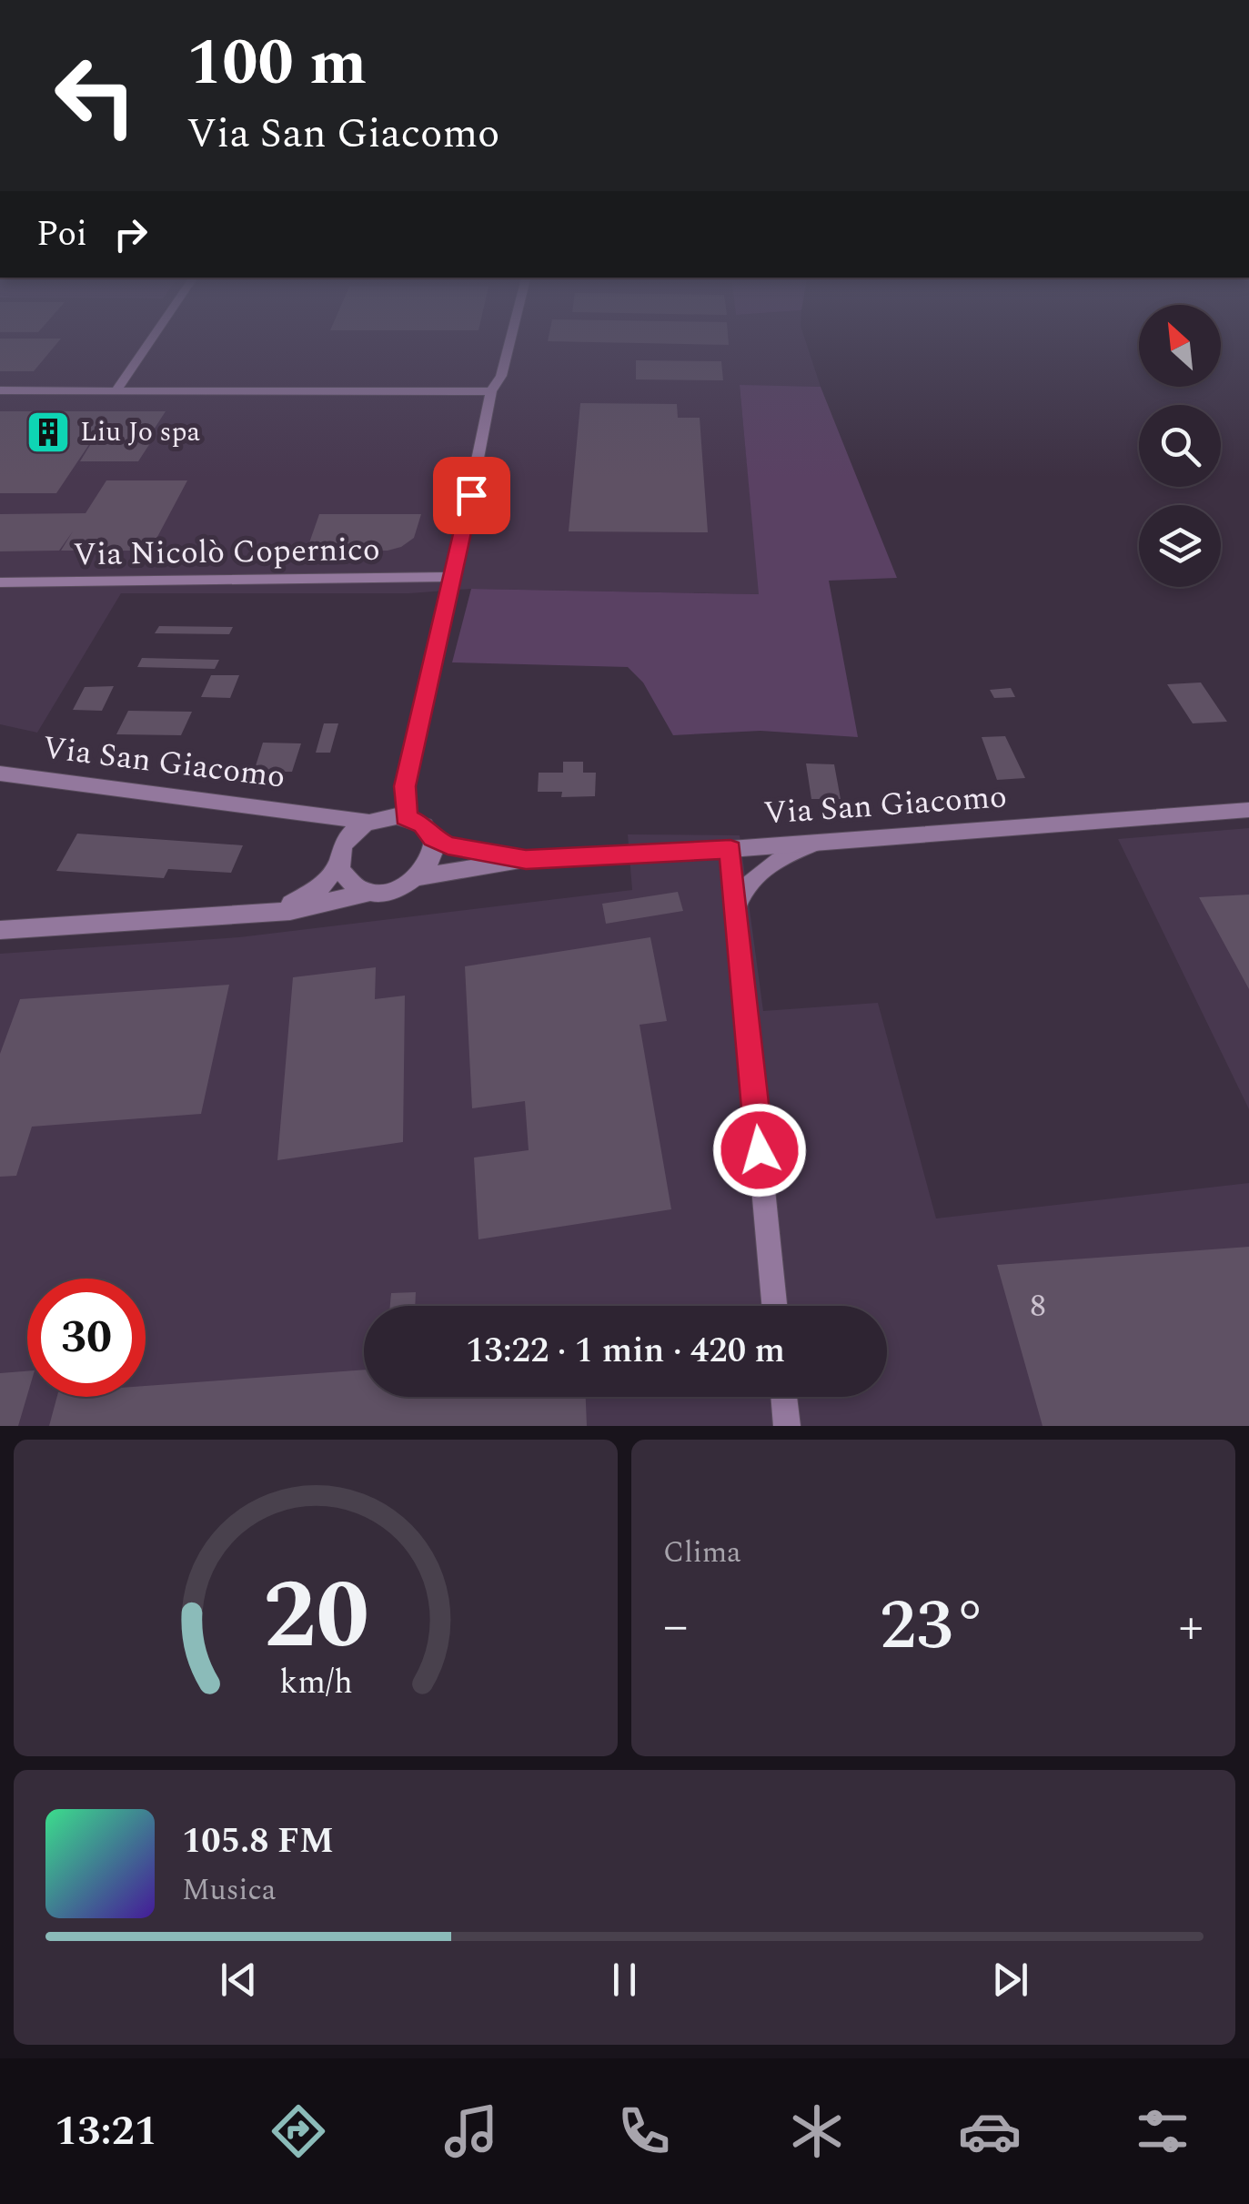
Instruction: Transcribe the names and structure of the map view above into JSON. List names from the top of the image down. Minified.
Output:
{"streets":{"street":["Via Nicolò Copernico","Via San Giacomo"]},"places":{"building":["Liu Jo spa"]},"house_numbers":["8"],"north":"top left","page":{"turn":["100 m","Via San Giacomo"],"then":"Poi","limit":"30","trip":"13:22 · 1 min · 420 m","tile":"Clima","heat":["−","23°","+"],"song":["105.8 FM","Musica"],"tabs":"13:21","gauge":["20","km/h"]}}
